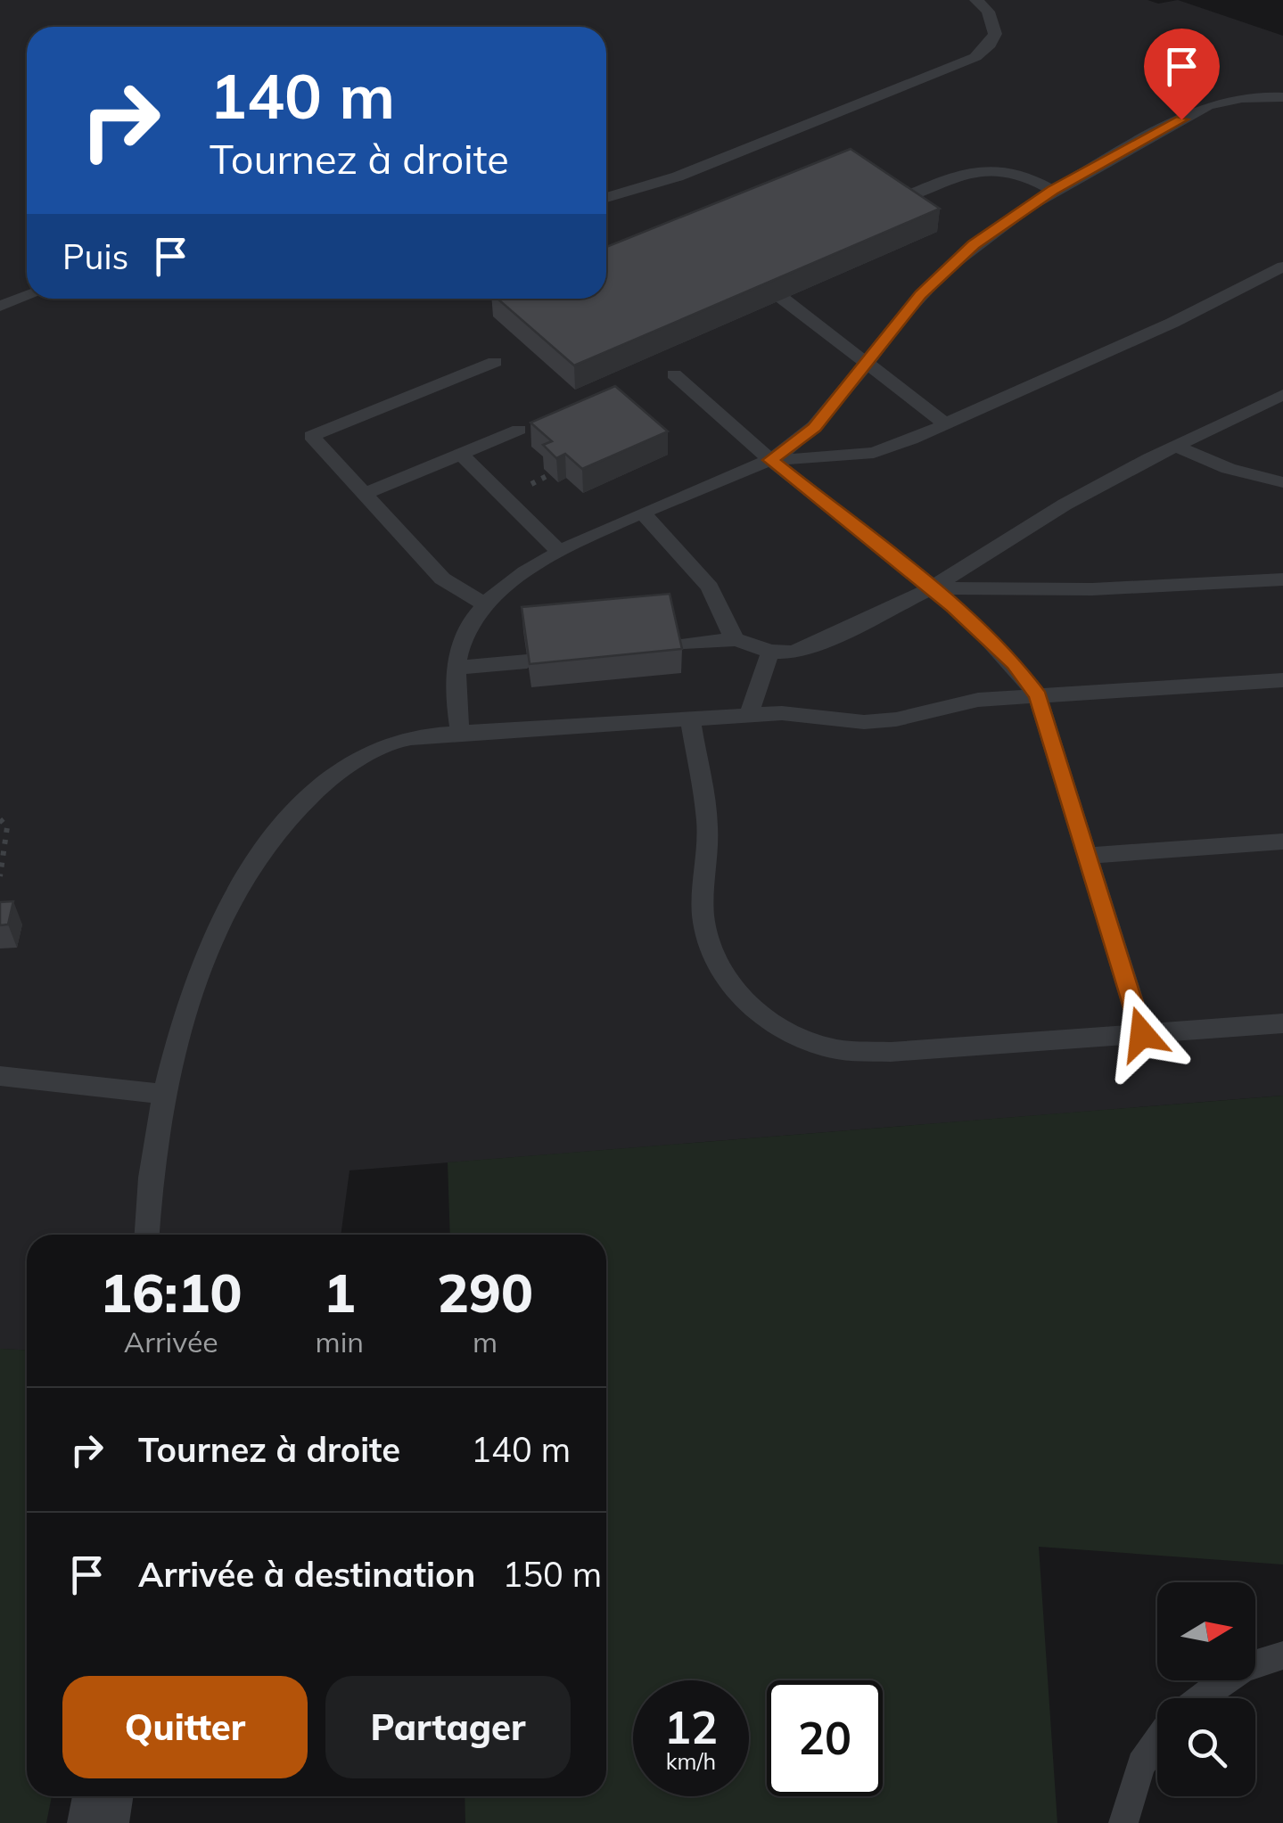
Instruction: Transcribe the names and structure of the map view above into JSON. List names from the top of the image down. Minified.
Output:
{"north":"right","page":{"turn":["140 m","Tournez à droite"],"then":"Puis","eta":["16:10","Arrivée","1","min","290","m"],"list":[{"name":"Tournez à droite","value":"140 m"},{"name":"Arrivée à destination","value":"150 m"}],"buttons":["Quitter","Partager"],"speed":"12 km/h","limit":"20"}}
